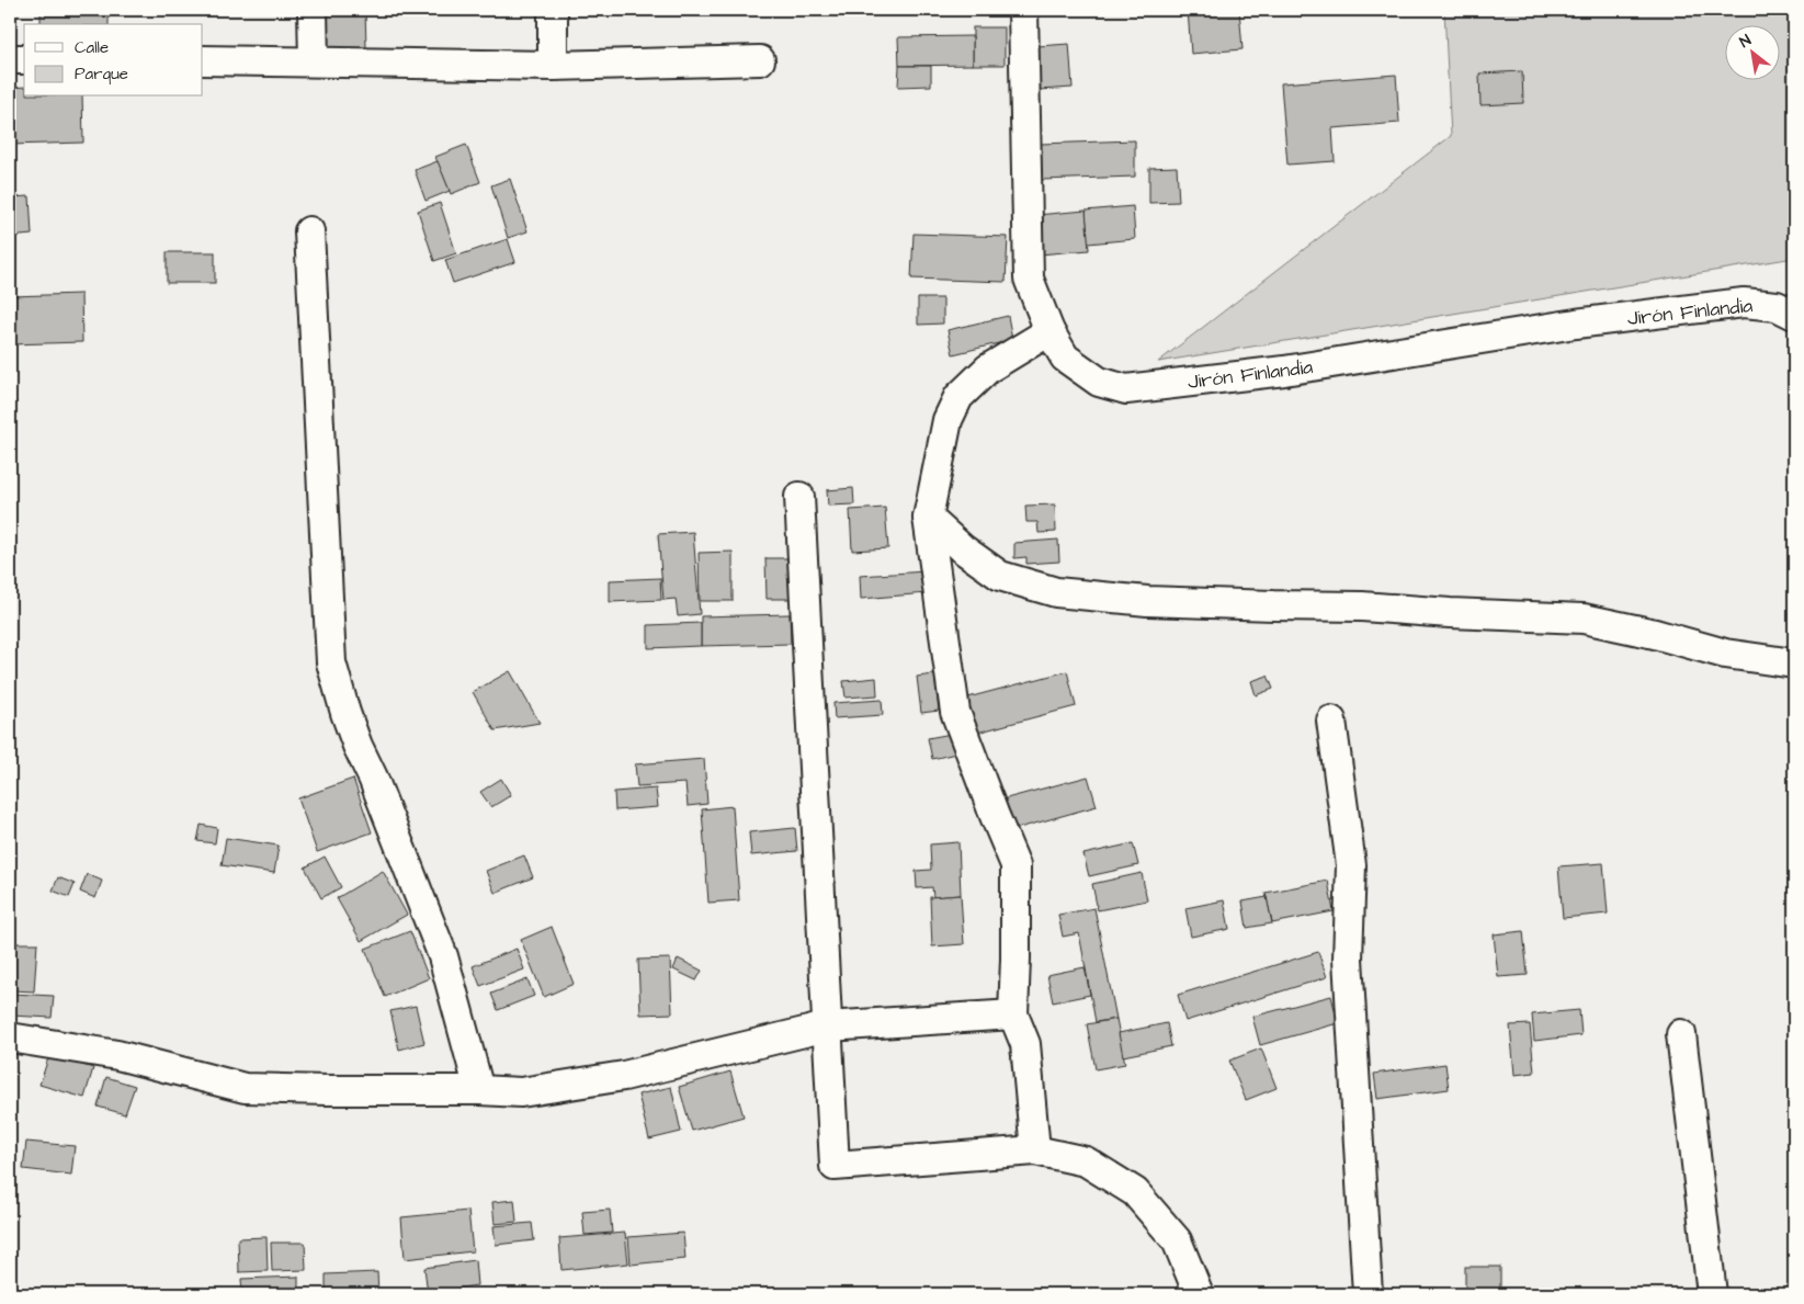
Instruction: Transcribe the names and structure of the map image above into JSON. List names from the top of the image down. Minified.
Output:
{"streets":{"street":["Jirón Finlandia"]},"legend":["Calle","Parque"],"north":"top left"}
